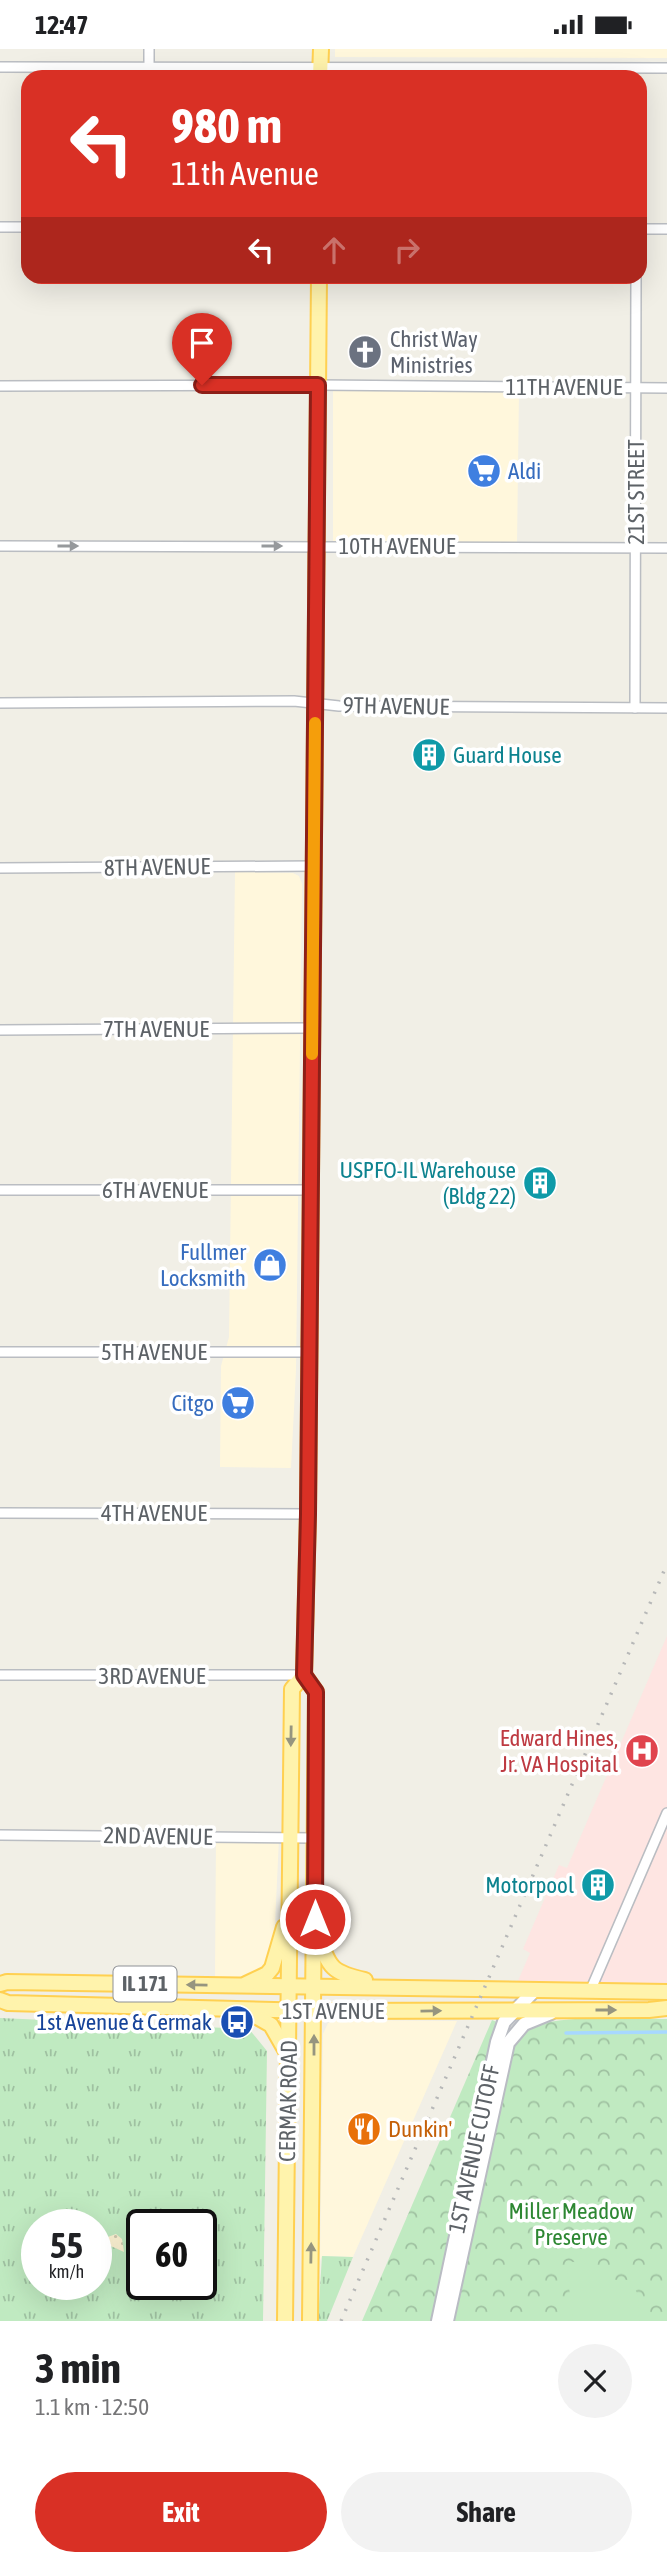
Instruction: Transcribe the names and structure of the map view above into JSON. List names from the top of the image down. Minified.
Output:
{"streets":{"main road":["IL 171","1ST AVENUE","CERMAK ROAD","1ST AVENUE CUTOFF"],"street":["11TH AVENUE","21ST STREET","10TH AVENUE","9TH AVENUE","8TH AVENUE","7TH AVENUE","6TH AVENUE","5TH AVENUE","4TH AVENUE","3RD AVENUE","2ND AVENUE"]},"crossings":[["11TH AVENUE","21ST STREET"],["11TH AVENUE","CERMAK ROAD"],["21ST STREET","10TH AVENUE"],["21ST STREET","9TH AVENUE"],["10TH AVENUE","CERMAK ROAD"],["9TH AVENUE","CERMAK ROAD"],["8TH AVENUE","CERMAK ROAD"],["7TH AVENUE","CERMAK ROAD"],["6TH AVENUE","CERMAK ROAD"],["5TH AVENUE","CERMAK ROAD"],["4TH AVENUE","CERMAK ROAD"],["3RD AVENUE","CERMAK ROAD"],["2ND AVENUE","CERMAK ROAD"],["1ST AVENUE","CERMAK ROAD"],["1ST AVENUE","1ST AVENUE CUTOFF"]],"one_way":["10TH AVENUE"],"parks":["Miller Meadow Preserve"],"places":{"church":["Christ Way Ministries"],"supermarket":["Aldi","Citgo"],"building":["Guard House","USPFO-IL Warehouse (Bldg 22)","Motorpool"],"shop":["Fullmer Locksmith"],"hospital":["Edward Hines, Jr. VA Hospital"],"bus stop":["1st Avenue & Cermak"],"restaurant":["Dunkin'"]},"page":{"status":"12:47","turn":["980 m","11th Avenue"],"speed":"55 km/h","limit":"60","heading":["3 min","1.1 km · 12:50"],"buttons":["Exit","Share"]}}
